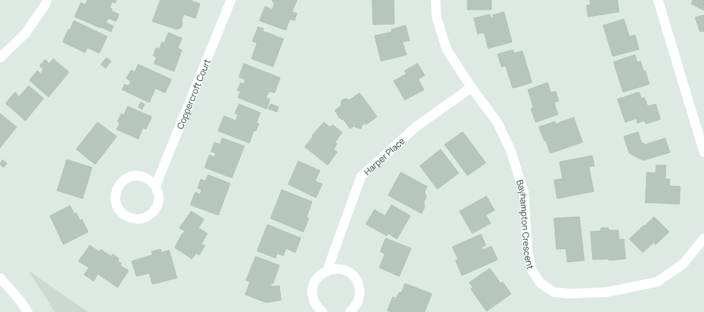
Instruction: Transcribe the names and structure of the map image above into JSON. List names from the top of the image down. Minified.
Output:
{"streets":{"street":["Coppercroft Court","Harper Place","Bayhampton Crescent"]},"crossings":[["Harper Place","Bayhampton Crescent"]]}
